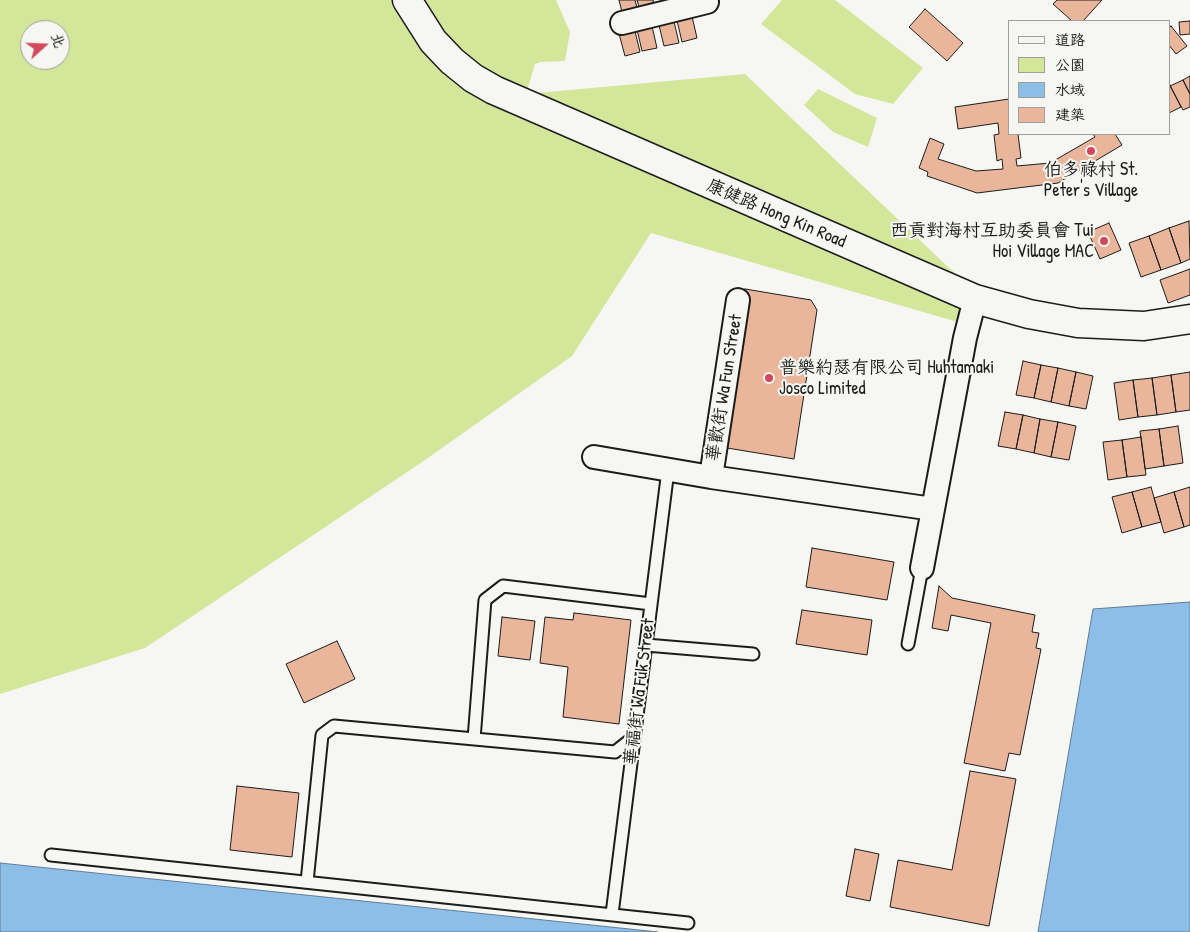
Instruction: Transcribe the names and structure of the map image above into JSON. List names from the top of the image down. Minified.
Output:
{"streets":{"street":["康健路 Hong Kin Road","華歡街 Wa Fun Street"],"lane":["華福街 Wa Fuk Street"]},"places":["伯多祿村 St. Peter's Village","西貢對海村互助委員會 Tui Hoi Village MAC","普樂約瑟有限公司 Huhtamaki Josco Limited"],"legend":["道路","公園","水域","建築"],"north":"right"}
